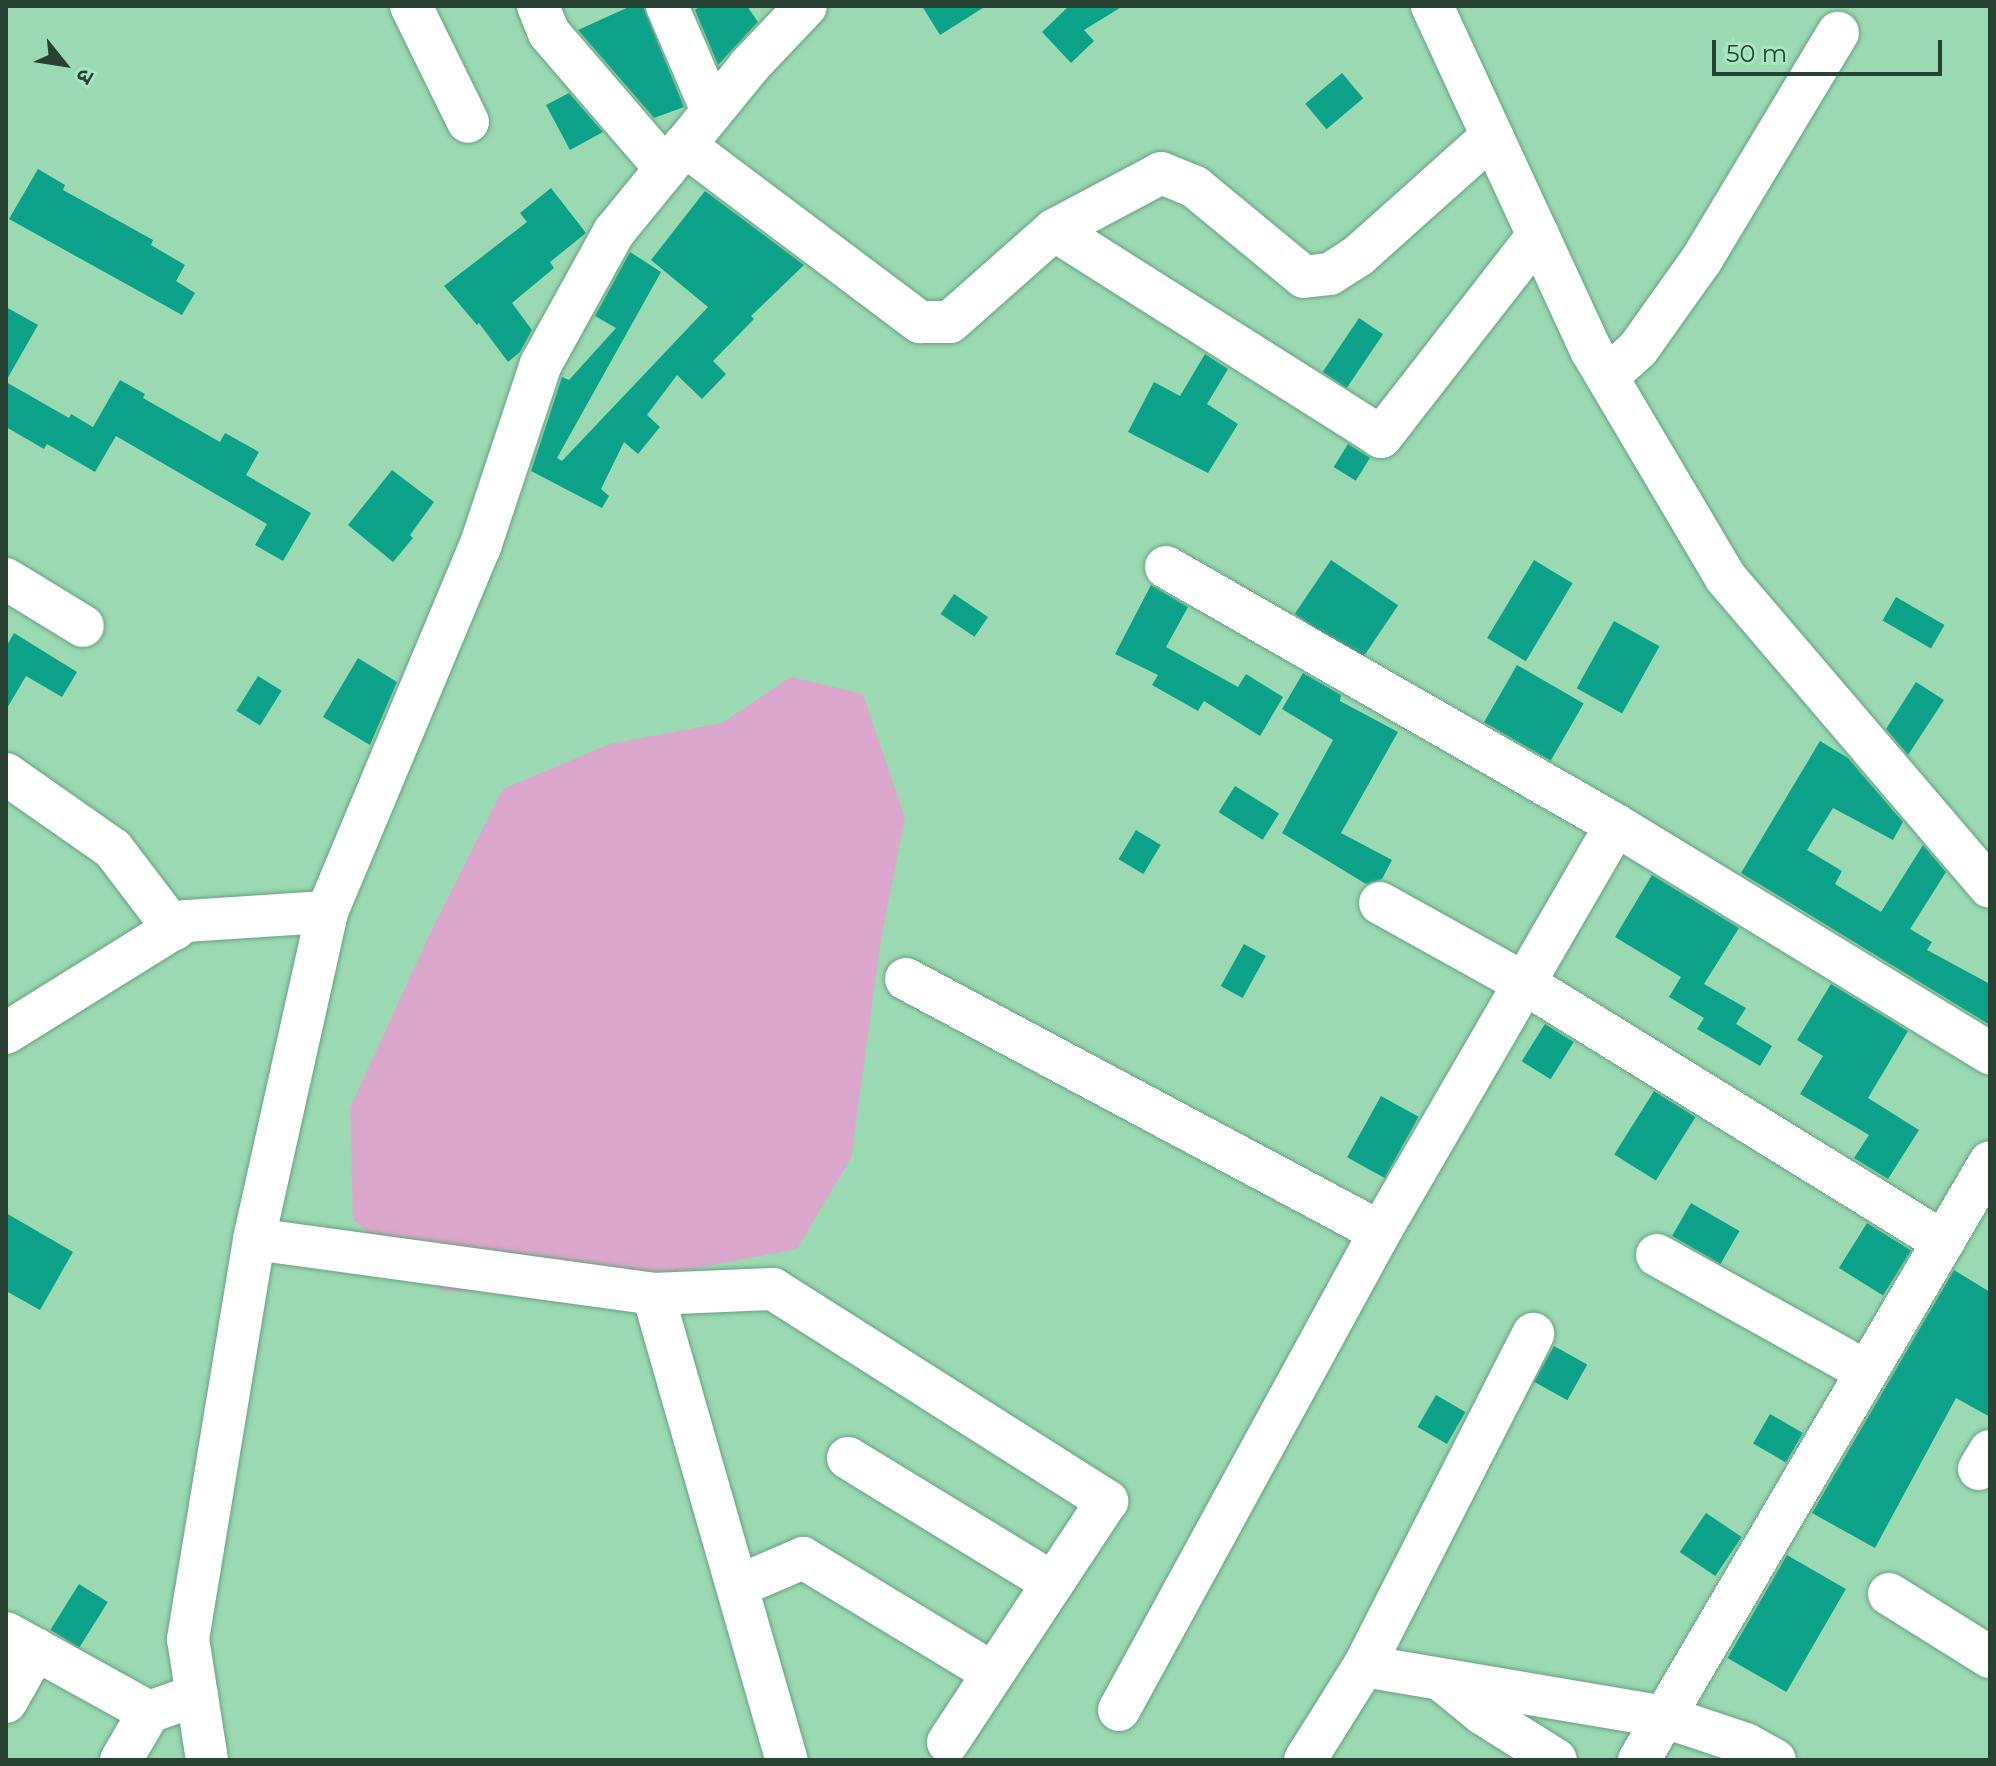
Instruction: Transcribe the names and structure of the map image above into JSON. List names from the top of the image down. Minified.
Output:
{"scale_bar":"50 m","north":"bottom right"}
